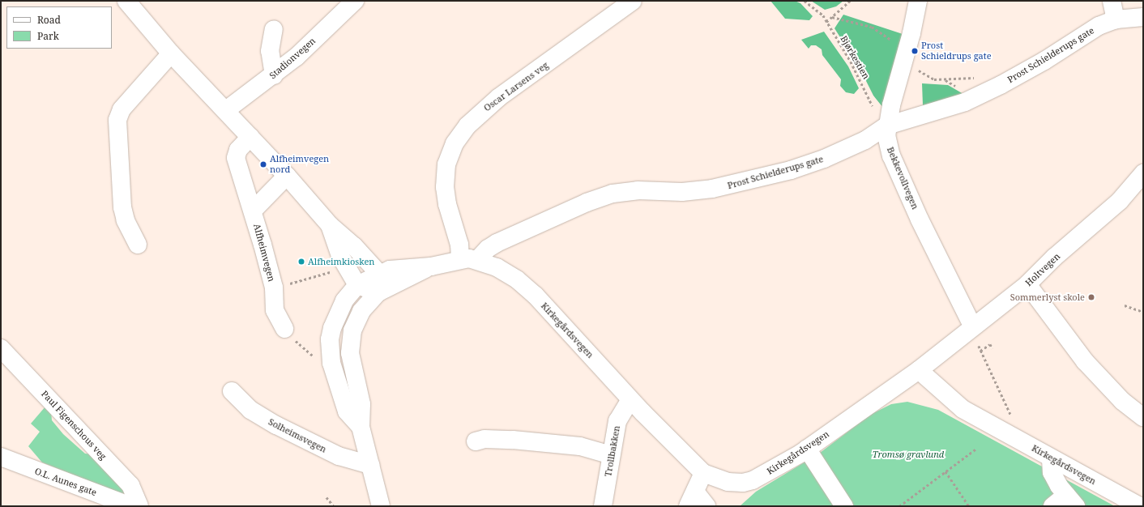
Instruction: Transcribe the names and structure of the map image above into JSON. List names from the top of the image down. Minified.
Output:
{"streets":{"street":["Prost Schielderups gate","Stadionvegen","Oscar Larsens veg","Bekkevollvegen","Alfheimvegen","Holtvegen","Kirkegårdsvegen","Paul Figenschous veg","Solheimsvegen","Trollbakken","O.L. Aunes gate"],"path":["Bjørkestien"]},"crossings":[["Prost Schielderups gate","Bjørkestien"],["Prost Schielderups gate","Bekkevollvegen"],["Prost Schielderups gate","Kirkegårdsvegen"],["Bjørkestien","Bekkevollvegen"],["Oscar Larsens veg","Kirkegårdsvegen"],["Bekkevollvegen","Holtvegen"],["Holtvegen","Kirkegårdsvegen"],["Kirkegårdsvegen","Solheimsvegen"],["Kirkegårdsvegen","Trollbakken"]],"parks":["Tromsø gravlund"],"places":["Prost Schieldrups gate","Alfheimvegen nord","Alfheimkiosken","Sommerlyst skole"],"legend":["Road","Park"]}
